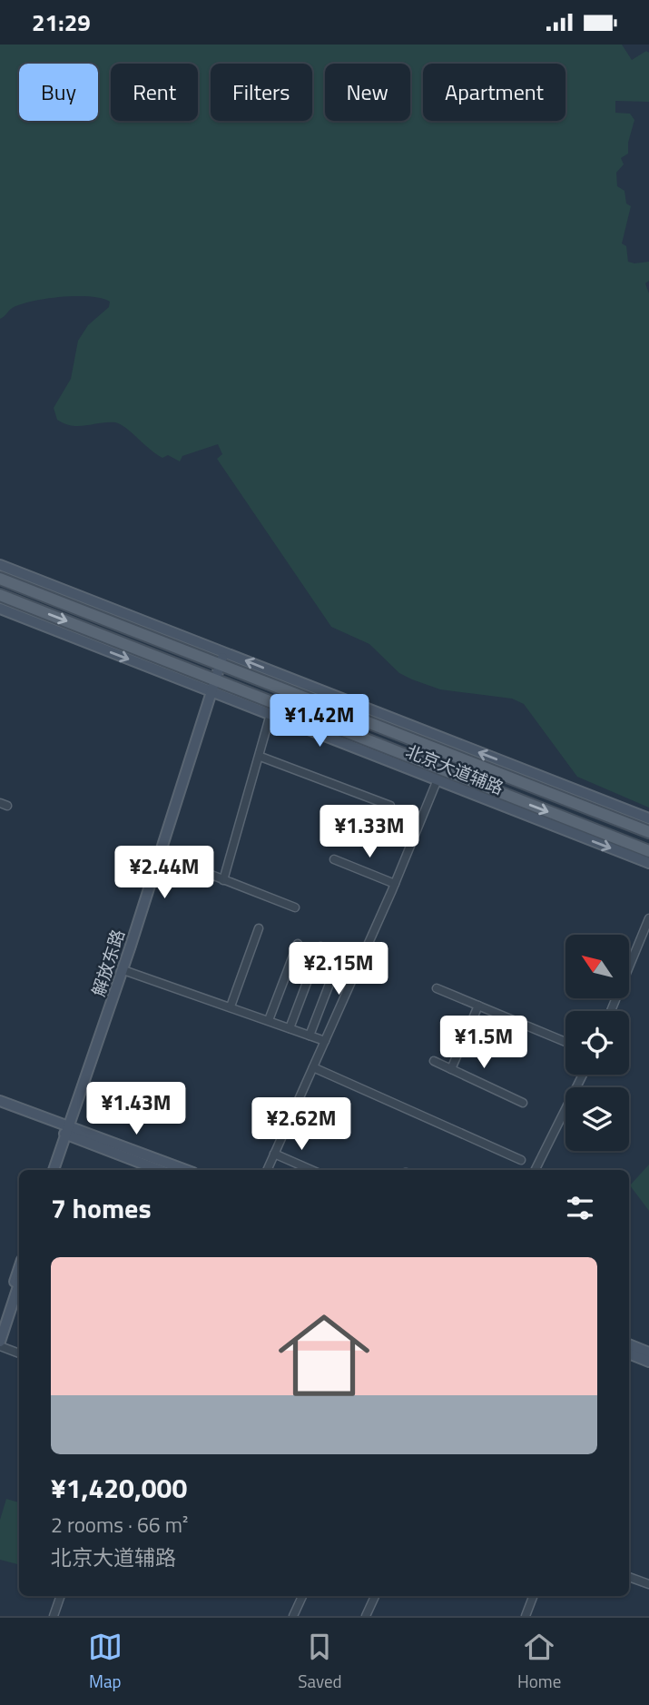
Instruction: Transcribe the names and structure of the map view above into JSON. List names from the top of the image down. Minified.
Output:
{"streets":{"main road":["北京大道辅路","解放东路"]},"crossings":[["北京大道辅路","解放东路"]],"north":"top left","page":{"status":"21:29","chip":["Buy","Rent","Filters","New","Apartment"],"price":["¥1.42M","¥1.33M","¥2.44M","¥2.15M","¥1.5M","¥1.43M","¥2.62M"],"heading":"7 homes","list":[{"name":"¥1,420,000","note":"2 rooms · 66 m² · 北京大道辅路"}],"tabs":["Map","Saved","Home"]}}
